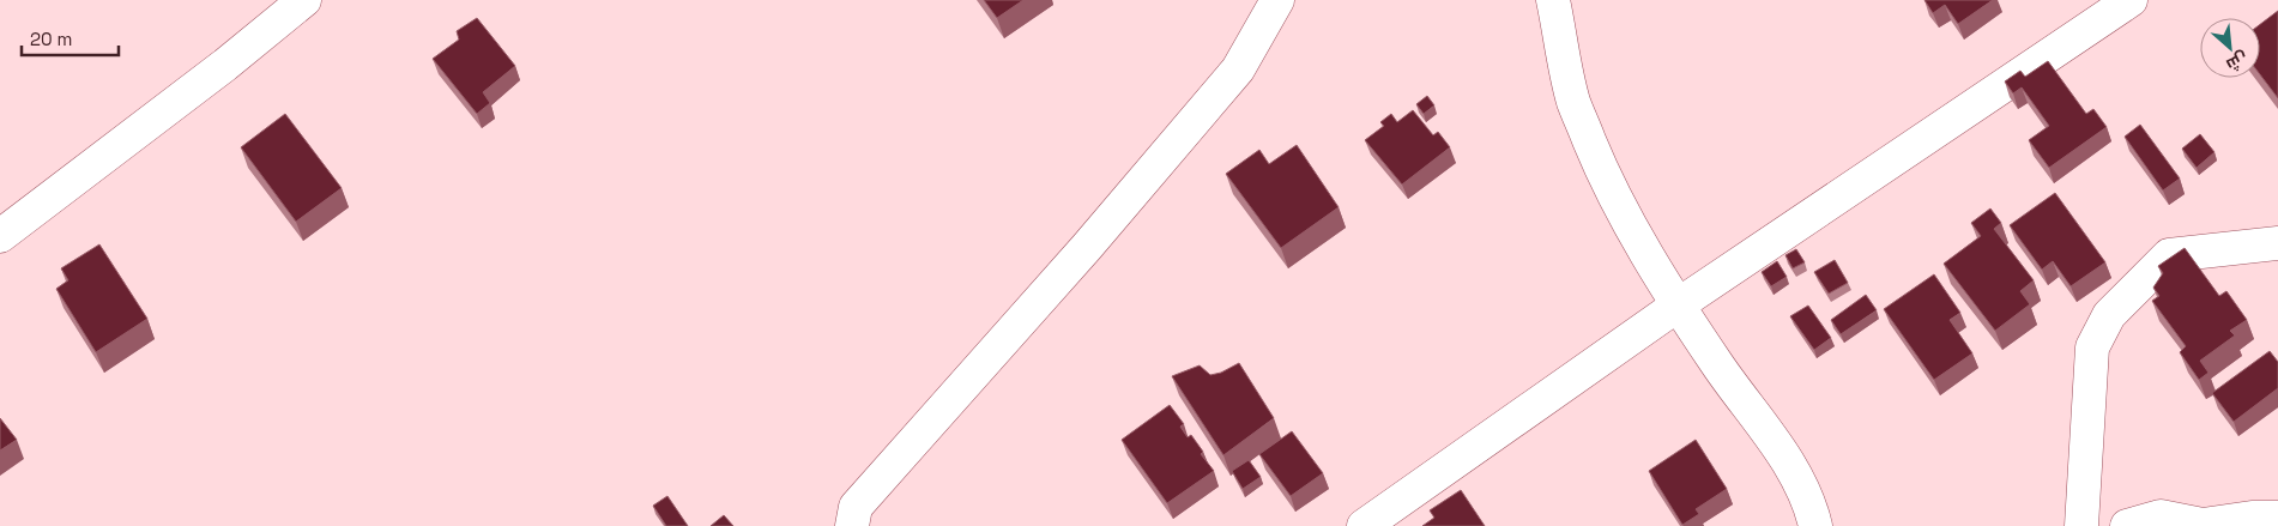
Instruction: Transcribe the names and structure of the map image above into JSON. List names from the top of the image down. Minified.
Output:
{"scale_bar":"20 m","north":"bottom right"}
